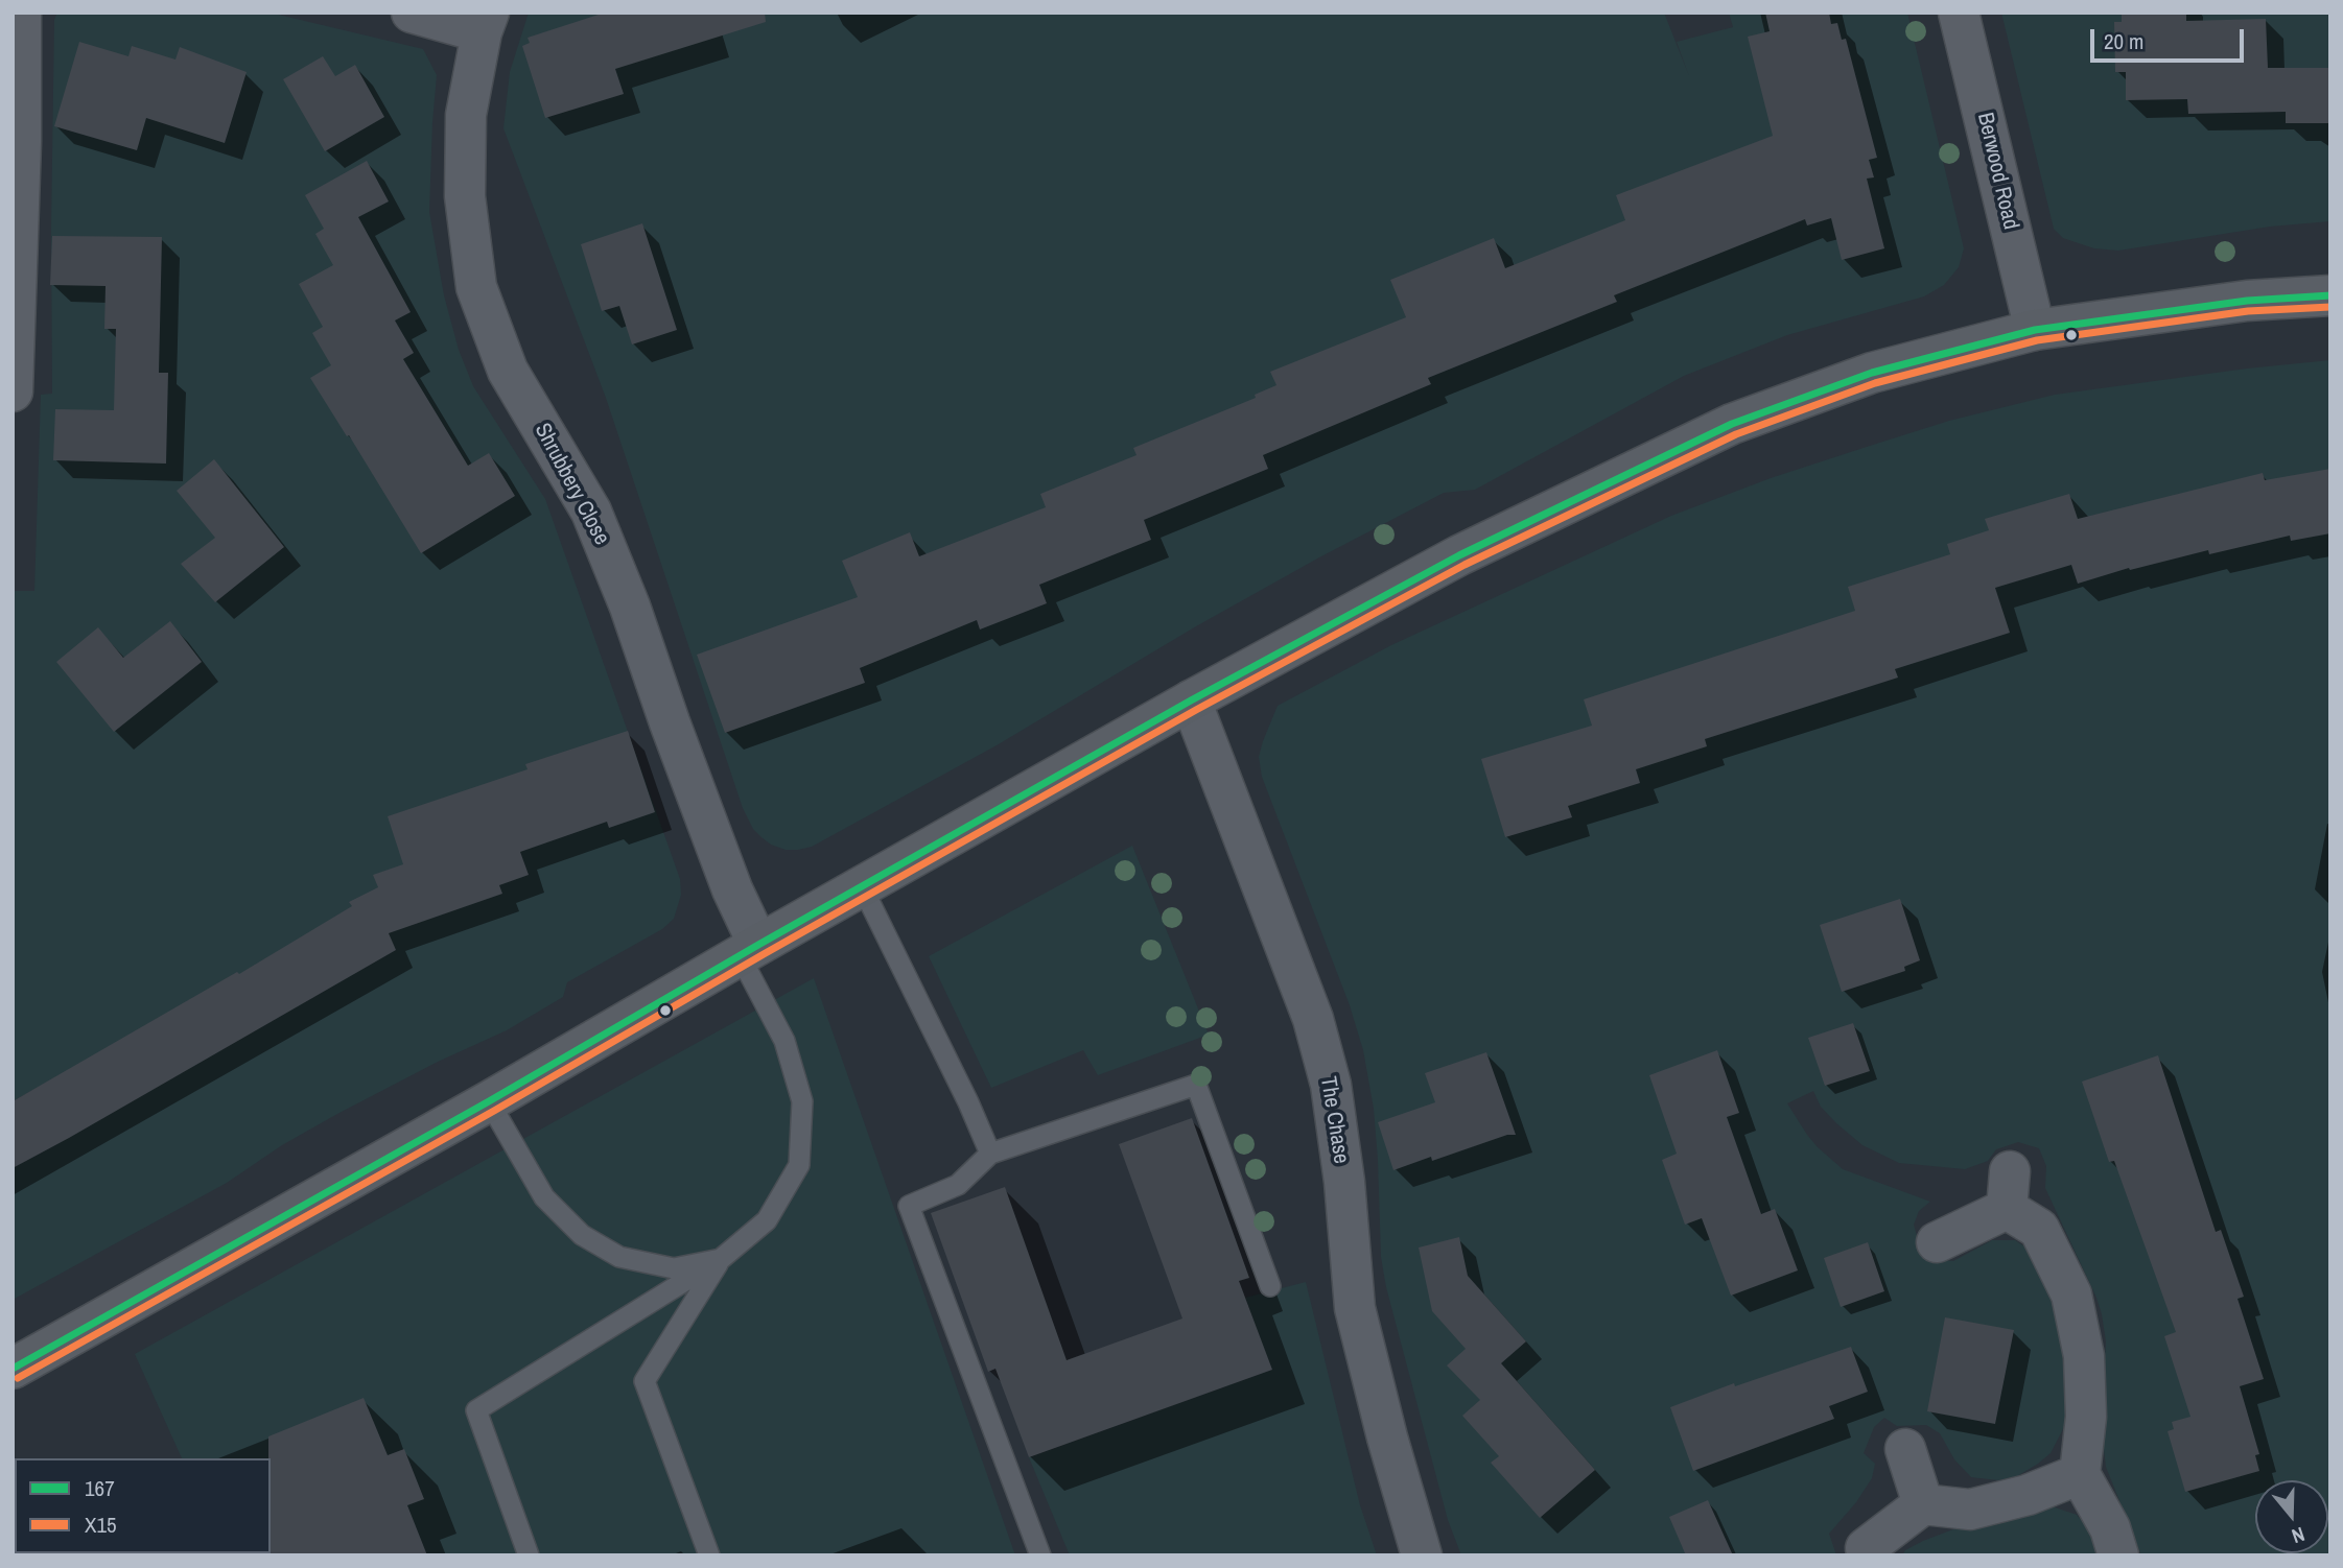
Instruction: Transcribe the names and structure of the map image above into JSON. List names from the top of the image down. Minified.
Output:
{"streets":{"street":["Berwood Road","Shrubbery Close","The Chase"]},"lines":["transit line 167","transit line X15"],"legend":["167","X15"],"scale_bar":"20 m","north":"bottom"}
